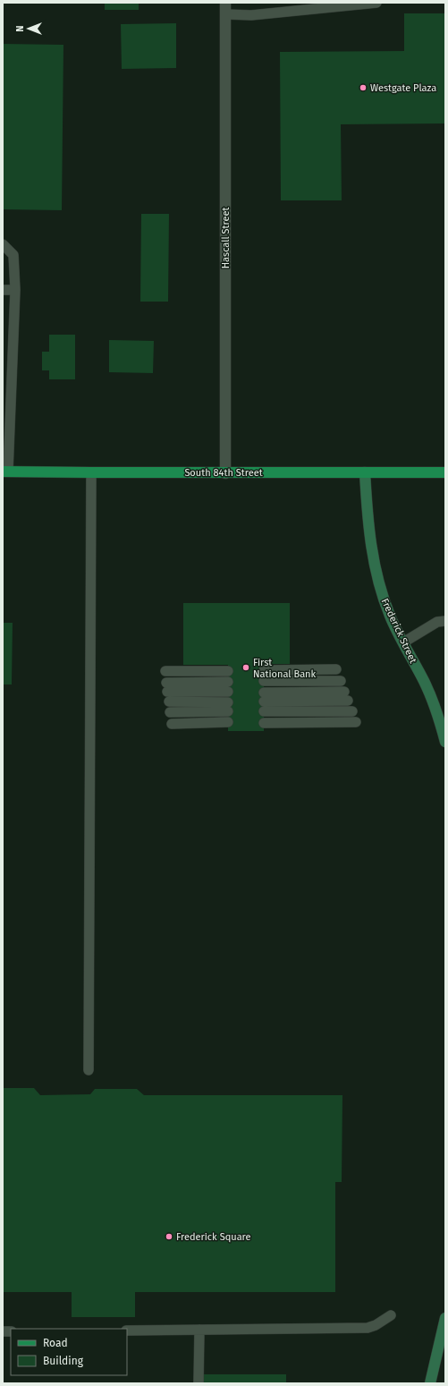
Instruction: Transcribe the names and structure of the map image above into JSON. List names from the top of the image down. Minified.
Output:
{"streets":{"main road":["South 84th Street","Frederick Street"],"street":["Hascall Street"]},"crossings":[["Hascall Street","South 84th Street"],["South 84th Street","Frederick Street"]],"places":["Westgate Plaza","First National Bank","Frederick Square"],"legend":["Road","Building"],"north":"left"}
